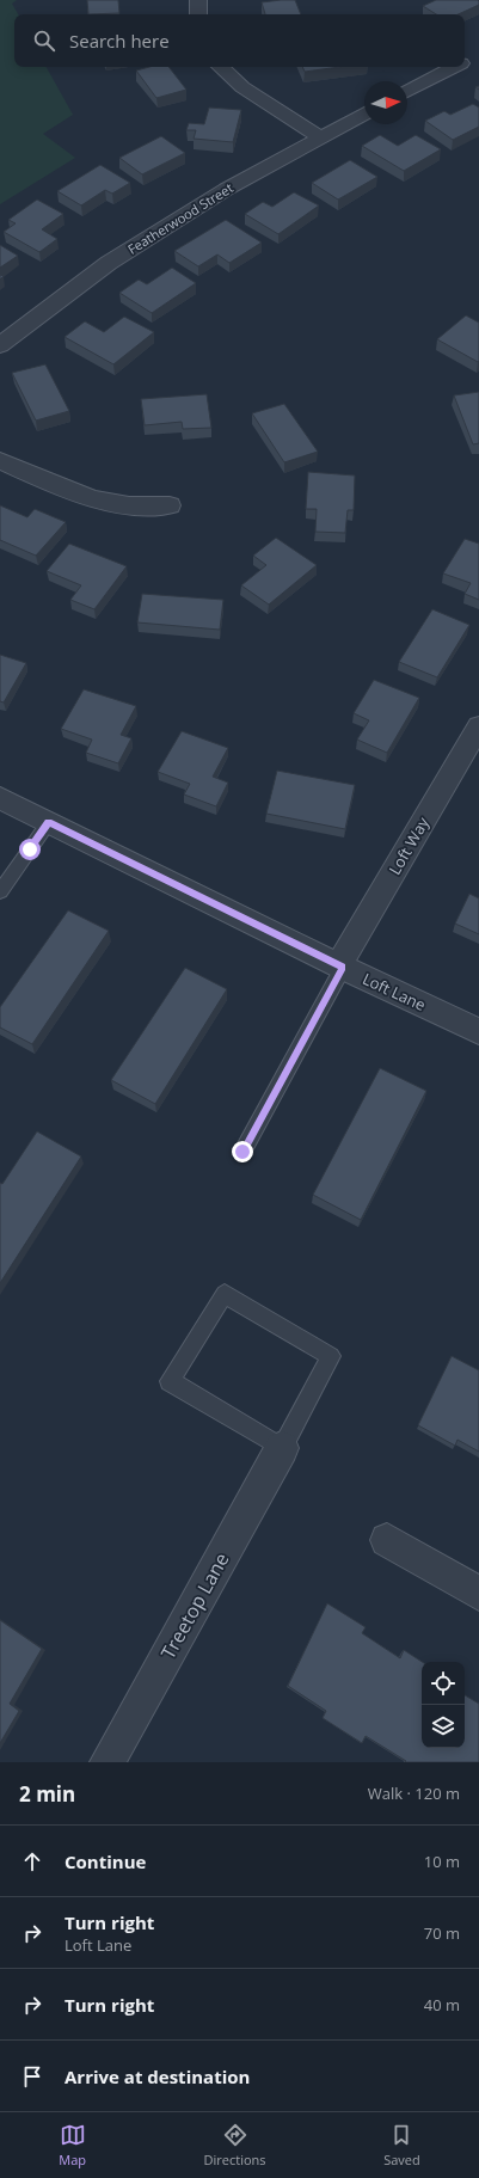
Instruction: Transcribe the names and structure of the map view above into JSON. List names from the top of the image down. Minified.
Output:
{"streets":{"street":["Featherwood Street","Loft Way","Loft Lane","Treetop Lane"]},"crossings":[["Loft Way","Loft Lane"]],"north":"right","page":{"search":"Search here","heading":["2 min","Walk · 120 m"],"list":[["Continue","10 m"],["Turn right","Loft Lane","70 m"],["Turn right","40 m"],"Arrive at destination"],"nav":["Map","Directions","Saved"]}}
